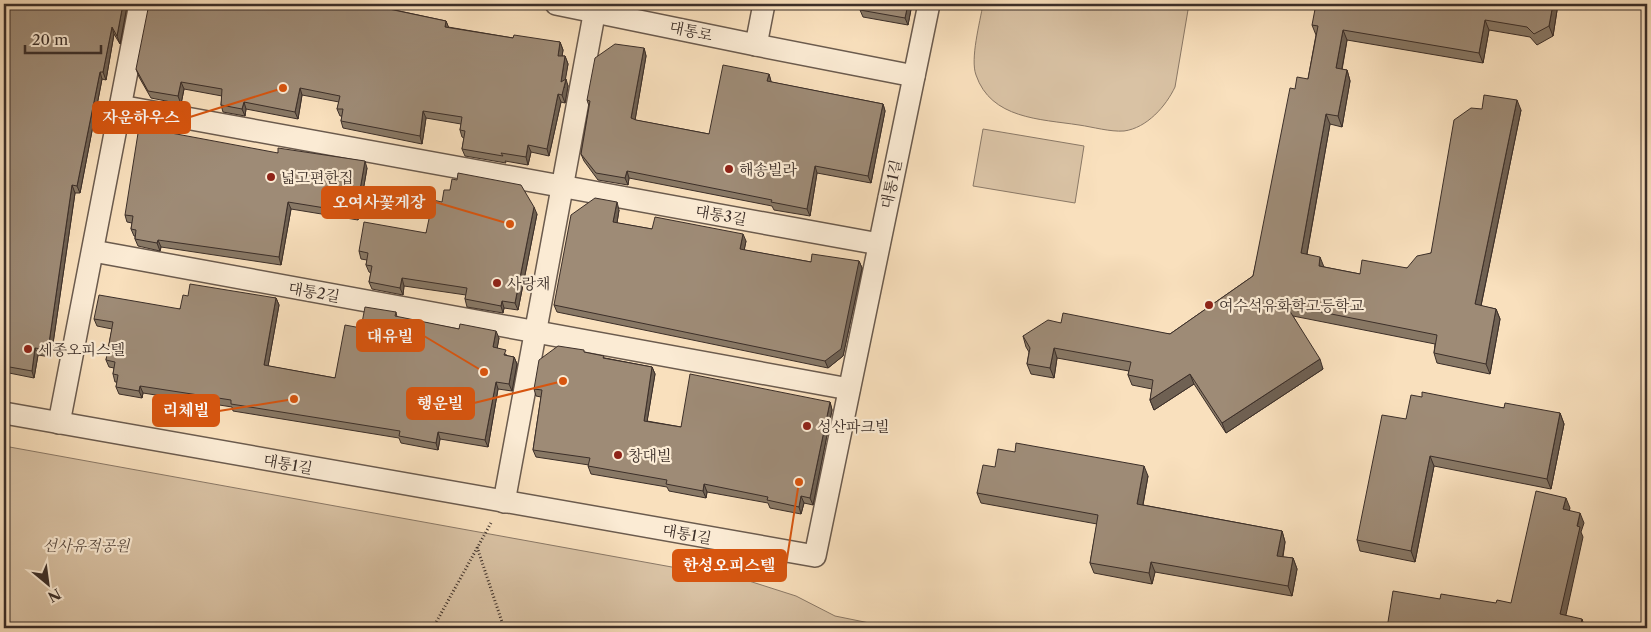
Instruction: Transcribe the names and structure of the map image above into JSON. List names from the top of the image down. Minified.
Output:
{"streets":{"street":["대통로","대통1길","대통3길","대통2길"]},"crossings":[["대통로","대통1길"],["대통1길","대통3길"]],"parks":["선사유적공원"],"places":["자운하우스","해송빌라","넓고편한집","오여사꽃게장","사랑채","여수석유화학고등학교","세종오피스텔","대유빌","행운빌","리체빌","성산파크빌","창대빌","한성오피스텔"],"scale_bar":"20 m","north":"bottom right"}
